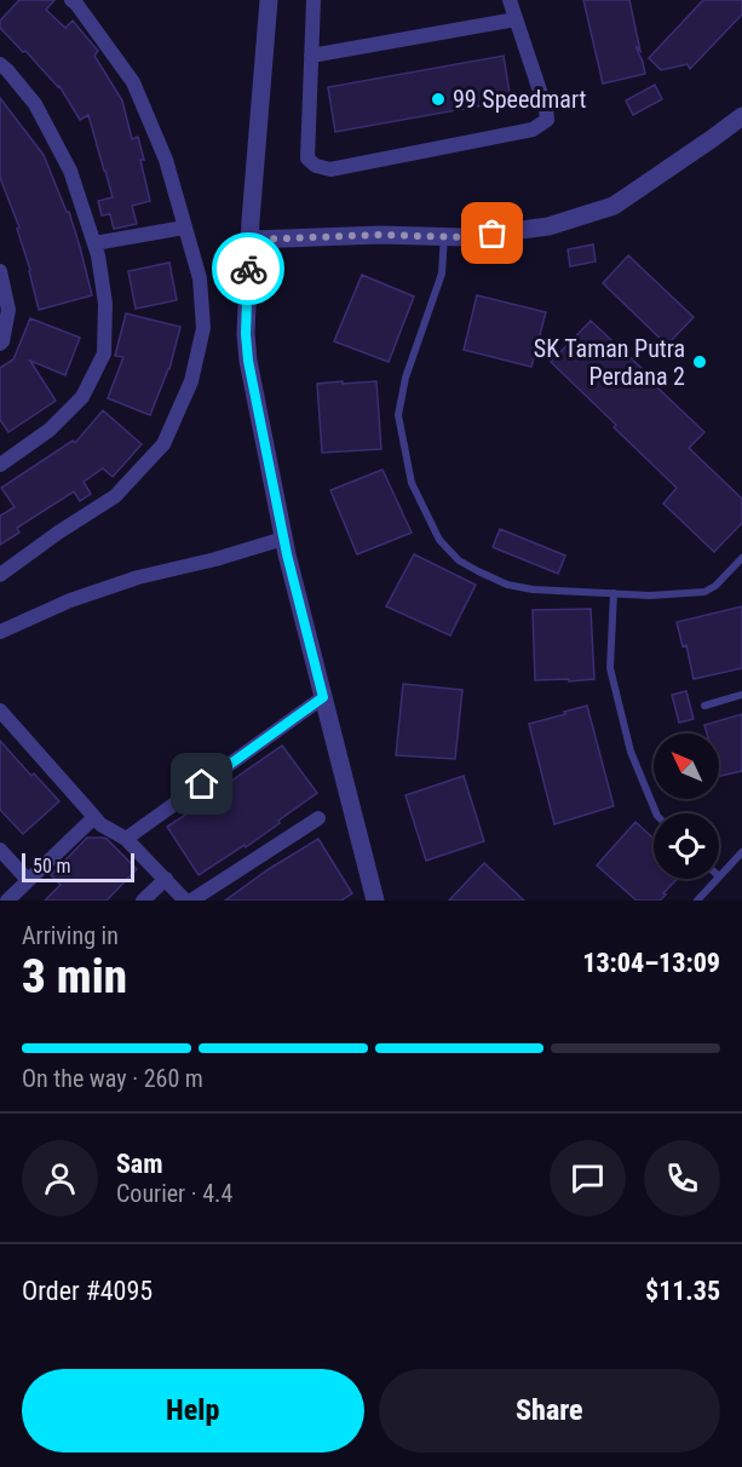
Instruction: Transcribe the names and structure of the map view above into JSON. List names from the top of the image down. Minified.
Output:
{"places":["99 Speedmart","SK Taman Putra Perdana 2"],"scale_bar":"50 m","north":"top left","page":{"scale":"50 m","heading":["3 min","Arriving in","13:04–13:09"],"panel":["Sam","Courier · 4.4","Order #4095","$11.35"],"bar":"On the way · 260 m","buttons":["Help","Share"]}}
